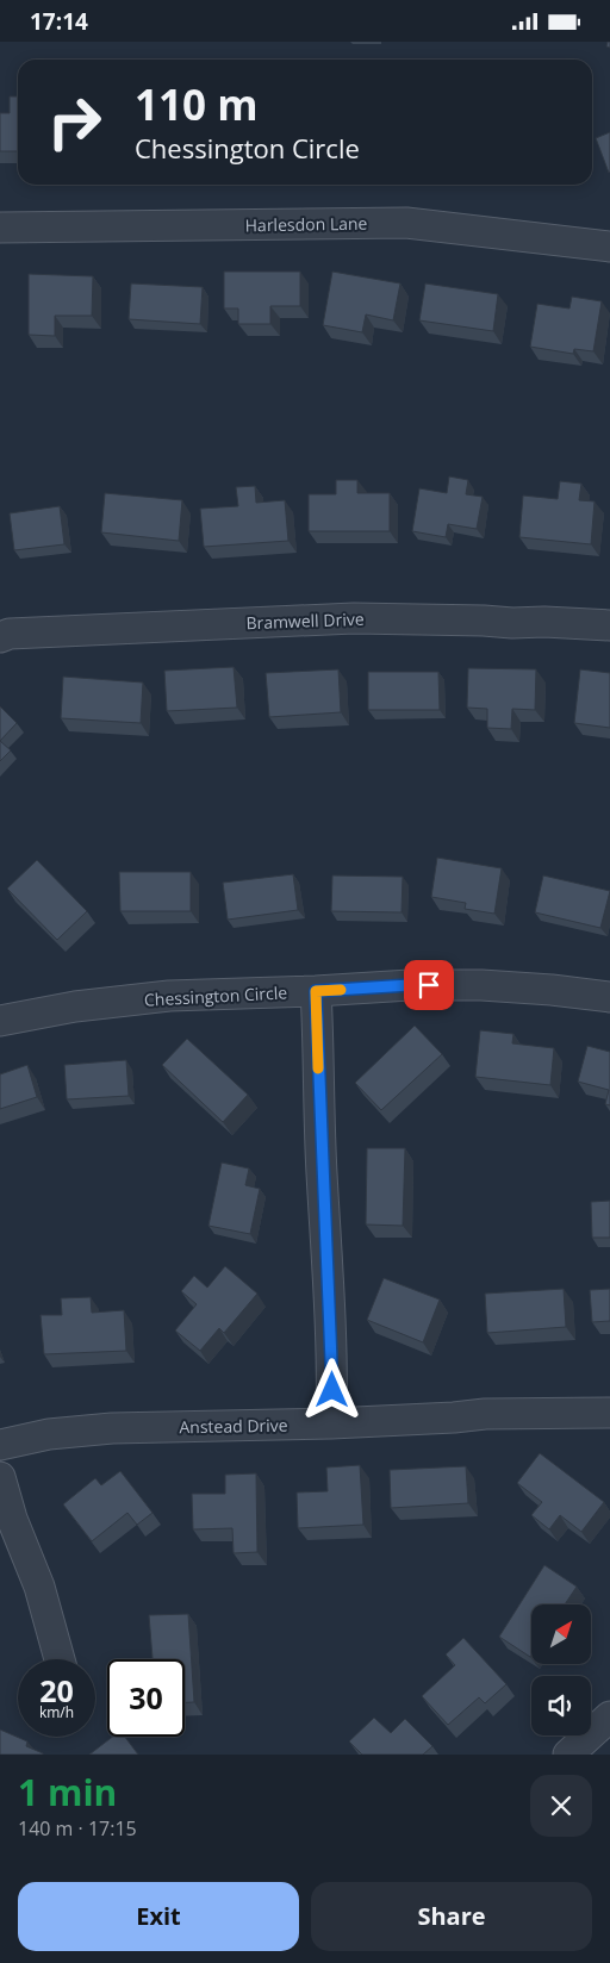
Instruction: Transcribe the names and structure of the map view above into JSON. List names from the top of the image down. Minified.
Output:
{"streets":{"street":["Harlesdon Lane","Bramwell Drive","Chessington Circle","Anstead Drive"]},"north":"top right","page":{"status":"17:14","turn":["110 m","Chessington Circle"],"speed":"20 km/h","limit":"30","heading":["1 min","140 m · 17:15"],"buttons":["Exit","Share"]}}
